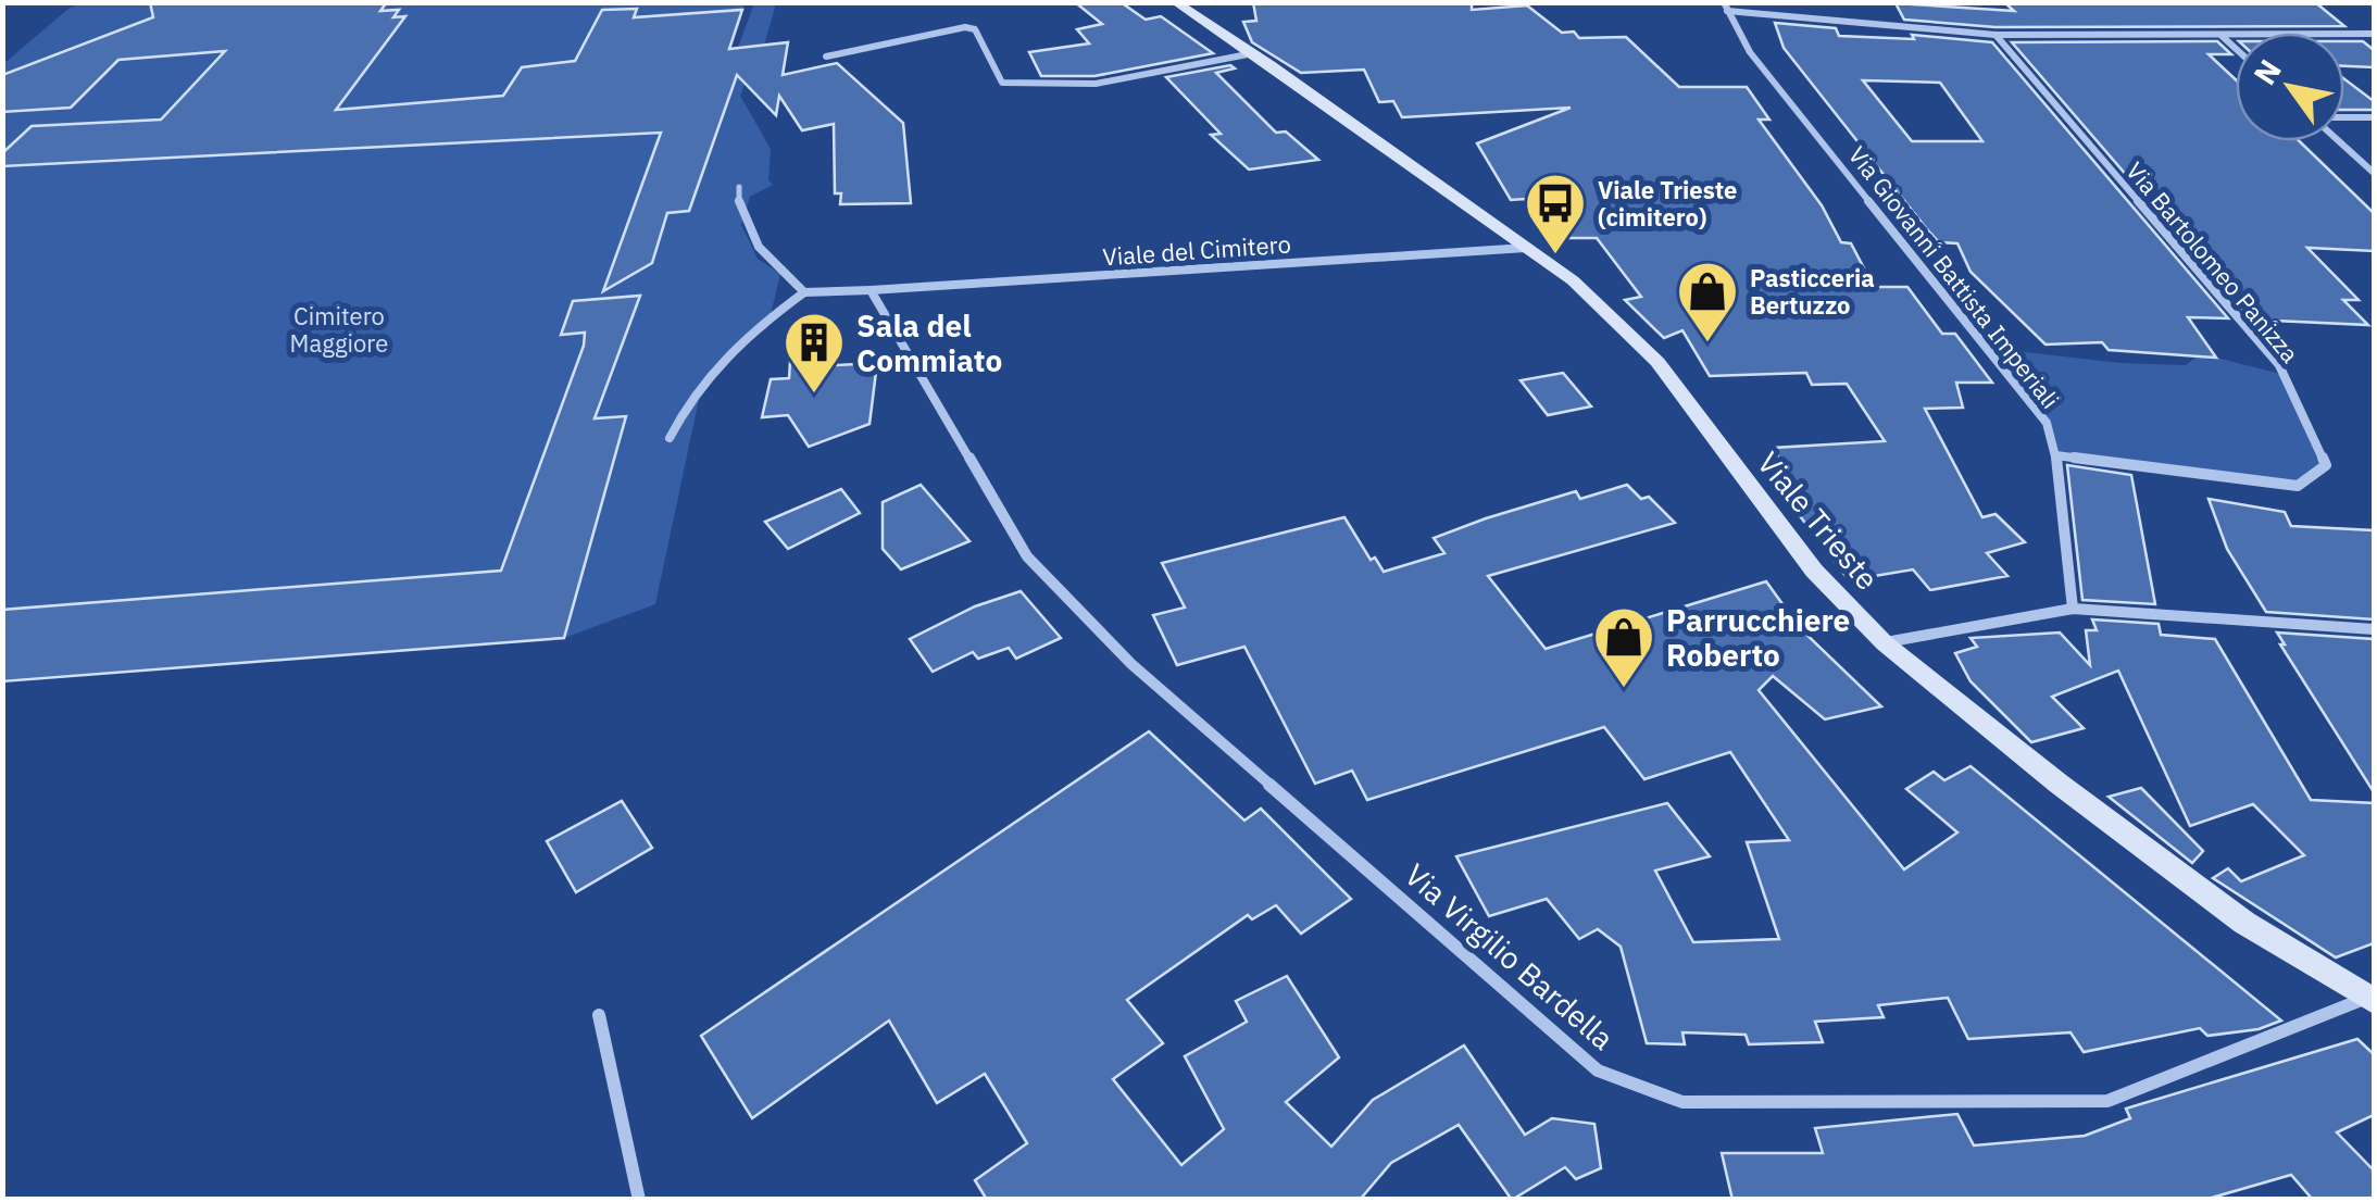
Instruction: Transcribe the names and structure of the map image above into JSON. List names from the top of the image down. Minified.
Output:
{"streets":{"main road":["Viale Trieste"],"street":["Viale del Cimitero","Via Bartolomeo Panizza","Via Giovanni Battista Imperiali","Via Virgilio Bardella"]},"crossings":[["Viale del Cimitero","Viale Trieste"],["Viale del Cimitero","Via Virgilio Bardella"],["Via Bartolomeo Panizza","Via Giovanni Battista Imperiali"],["Viale Trieste","Via Virgilio Bardella"]],"parks":["Cimitero Maggiore"],"places":{"bus stop":["Viale Trieste (cimitero)"],"shop":["Pasticceria Bertuzzo","Parrucchiere Roberto"],"building":["Sala del Commiato"]},"north":"top left"}
